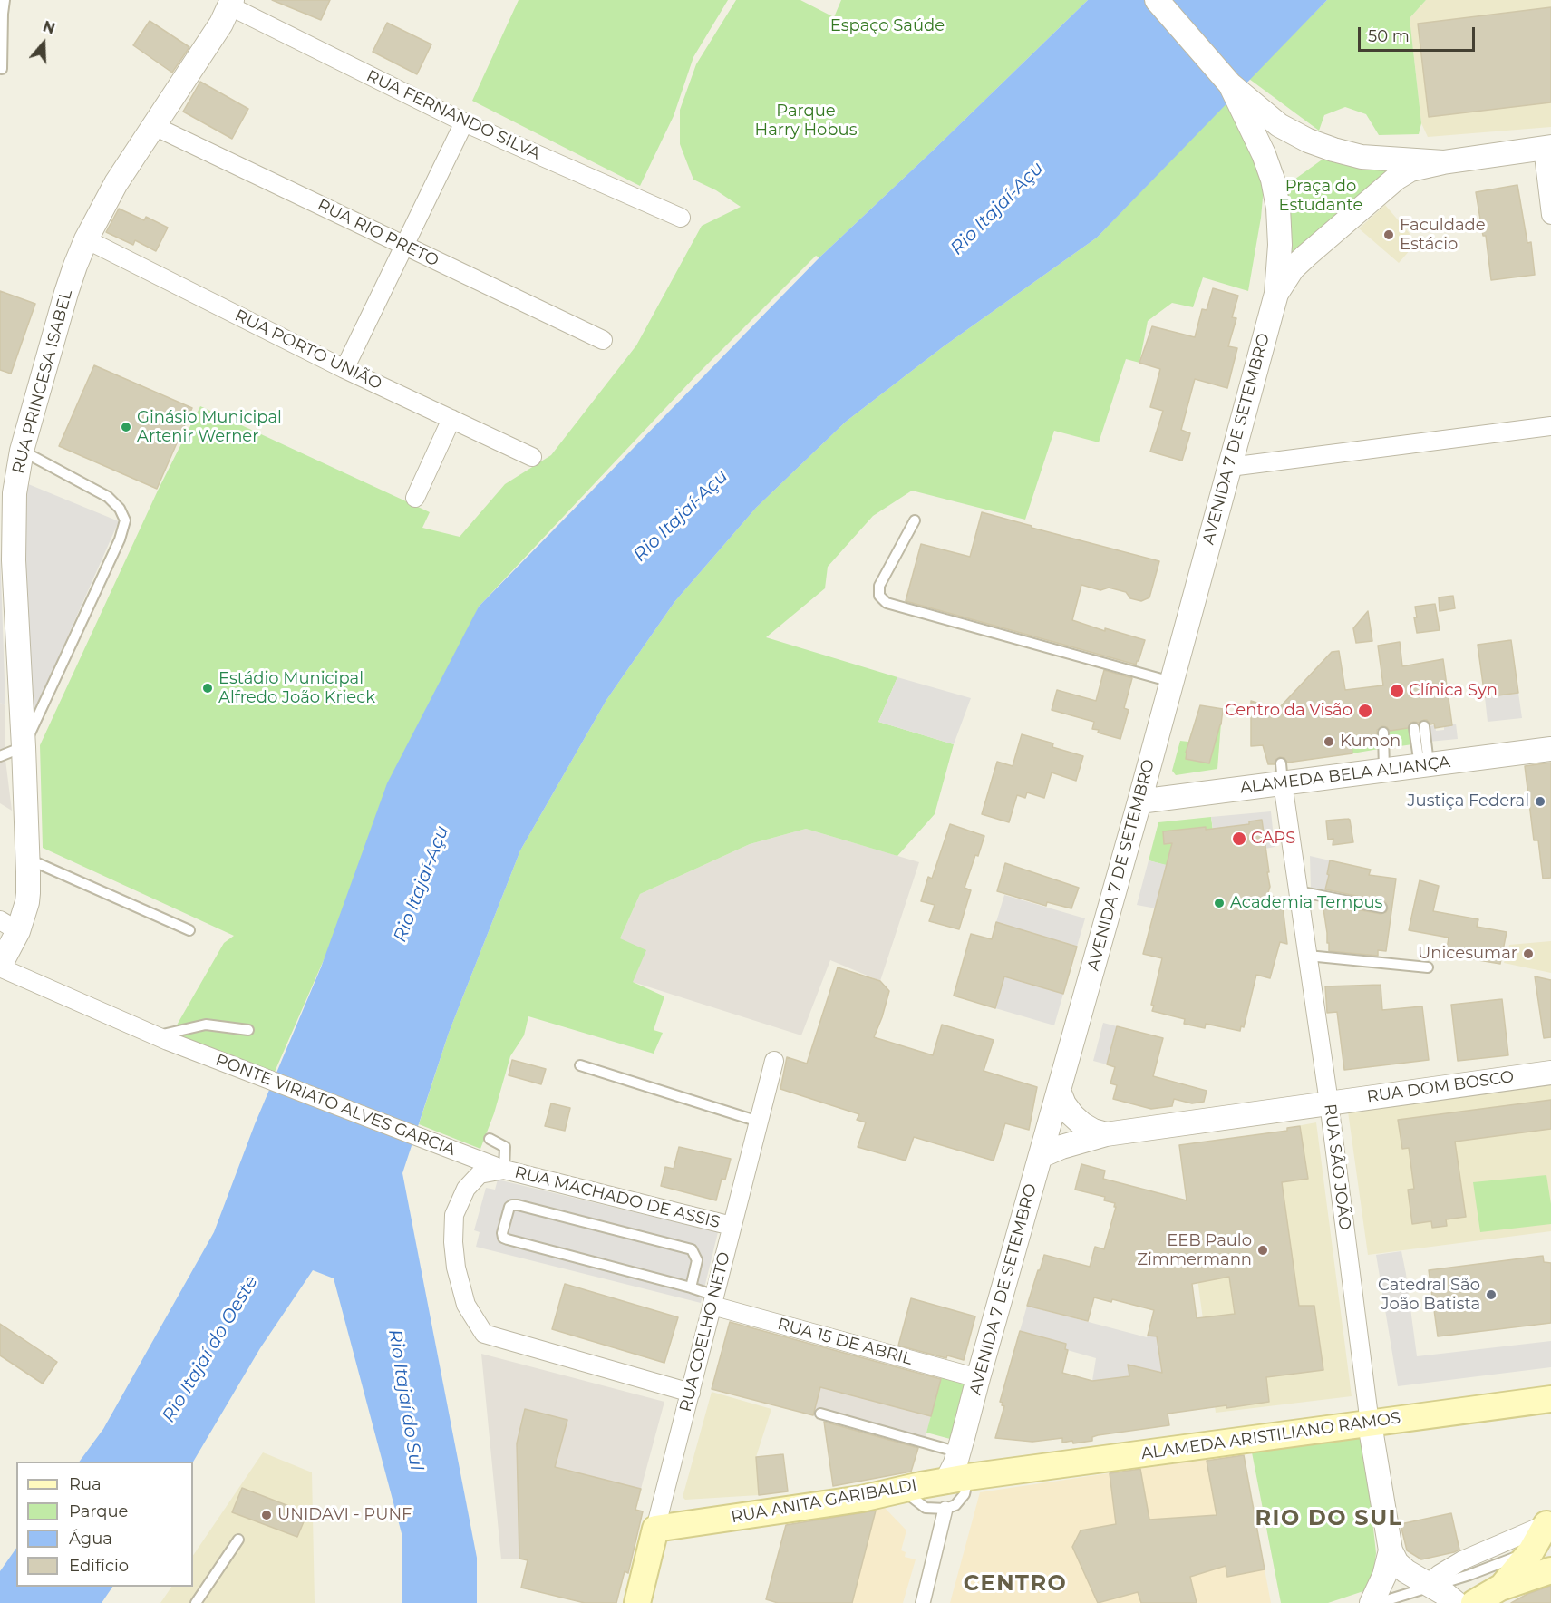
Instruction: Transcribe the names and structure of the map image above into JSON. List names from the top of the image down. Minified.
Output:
{"streets":{"main road":["RUA COELHO NETO","ALAMEDA ARISTILIANO RAMOS","RUA ANITA GARIBALDI"],"street":["RUA FERNANDO SILVA","RUA RIO PRETO","RUA PORTO UNIÃO","RUA PRINCESA ISABEL","AVENIDA 7 DE SETEMBRO","ALAMEDA BELA ALIANÇA","RUA DOM BOSCO","PONTE VIRIATO ALVES GARCIA","RUA SÃO JOÃO","RUA MACHADO DE ASSIS","RUA 15 DE ABRIL"]},"crossings":[["RUA FERNANDO SILVA","RUA PRINCESA ISABEL"],["RUA RIO PRETO","RUA PRINCESA ISABEL"],["RUA PORTO UNIÃO","RUA PRINCESA ISABEL"],["RUA PRINCESA ISABEL","PONTE VIRIATO ALVES GARCIA"],["AVENIDA 7 DE SETEMBRO","ALAMEDA BELA ALIANÇA"],["AVENIDA 7 DE SETEMBRO","RUA DOM BOSCO"],["AVENIDA 7 DE SETEMBRO","RUA 15 DE ABRIL"],["AVENIDA 7 DE SETEMBRO","ALAMEDA ARISTILIANO RAMOS"],["AVENIDA 7 DE SETEMBRO","RUA ANITA GARIBALDI"],["ALAMEDA BELA ALIANÇA","RUA SÃO JOÃO"],["RUA DOM BOSCO","RUA SÃO JOÃO"],["PONTE VIRIATO ALVES GARCIA","RUA MACHADO DE ASSIS"],["RUA SÃO JOÃO","ALAMEDA ARISTILIANO RAMOS"],["RUA MACHADO DE ASSIS","RUA COELHO NETO"],["RUA COELHO NETO","RUA 15 DE ABRIL"],["RUA COELHO NETO","RUA ANITA GARIBALDI"],["ALAMEDA ARISTILIANO RAMOS","RUA ANITA GARIBALDI"]],"districts":["RIO DO SUL","CENTRO"],"water":["Rio Itajaí-Açu","Rio Itajaí do Oeste","Rio Itajaí do Sul"],"parks":["Espaço Saúde","Parque Harry Hobus","Praça do Estudante"],"places":["Faculdade Estácio","Ginásio Municipal Artenir Werner","Estádio Municipal Alfredo João Krieck","Clínica Syn","Centro da Visão","Kumon","Justiça Federal","CAPS","Academia Tempus","Unicesumar","EEB Paulo Zimmermann","Catedral São João Batista","UNIDAVI - PUNF"],"legend":["Rua","Parque","Água","Edifício"],"scale_bar":"50 m","north":"top"}
